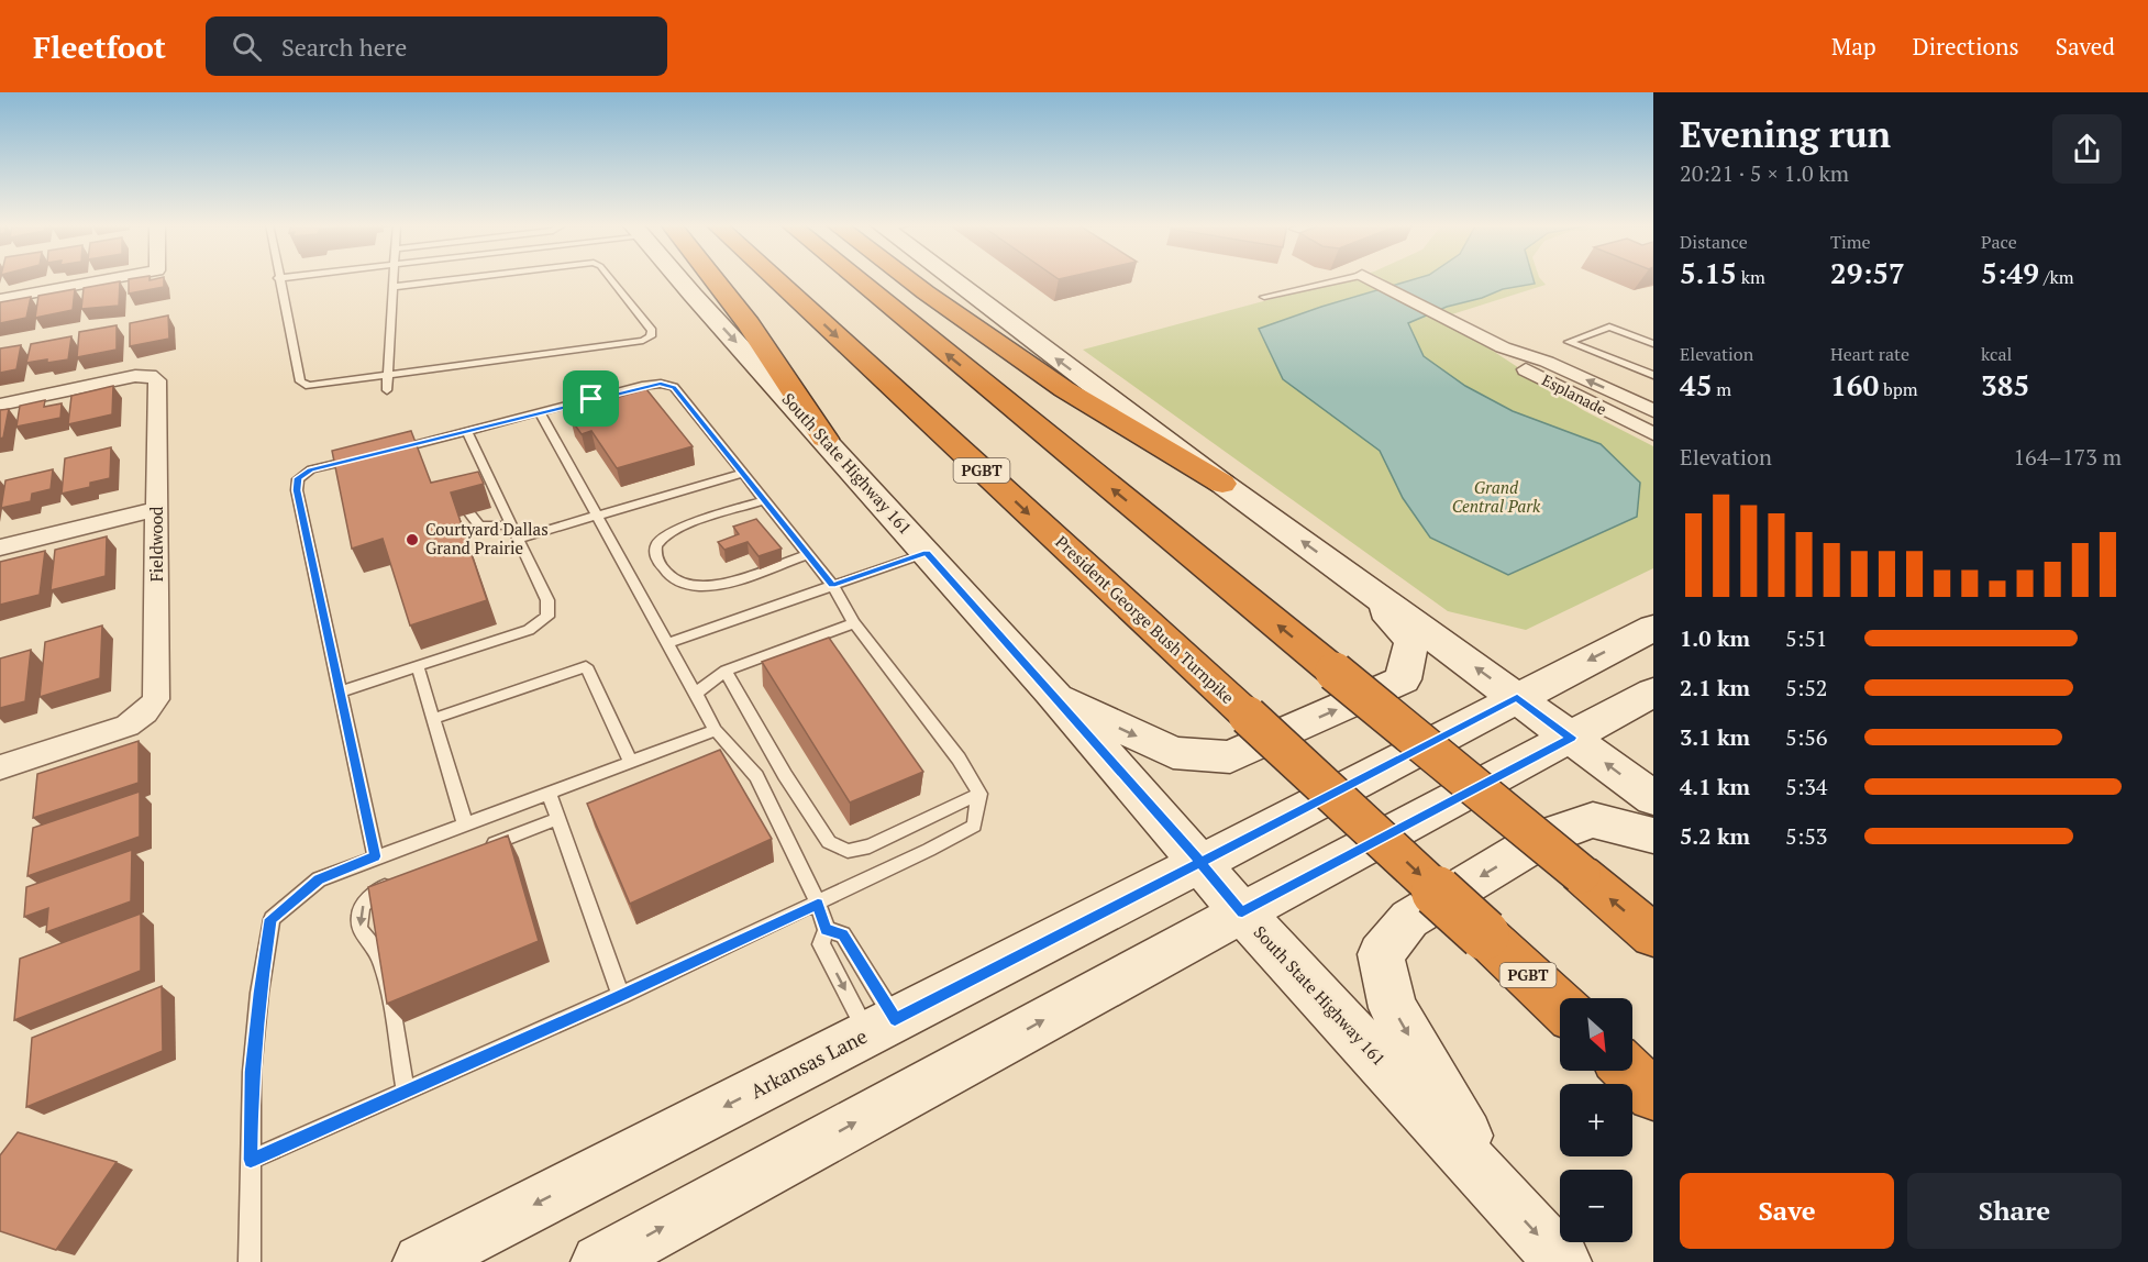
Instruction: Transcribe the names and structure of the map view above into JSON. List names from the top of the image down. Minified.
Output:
{"streets":{"highway":["PGBT","President George Bush Turnpike"],"main road":["South State Highway 161","Arkansas Lane"],"street":["Esplanade","Fieldwood"]},"crossings":[["South State Highway 161","Arkansas Lane"]],"parks":["Grand Central Park"],"places":["Courtyard Dallas Grand Prairie"],"north":"bottom right","page":{"header":"Fleetfoot","search":"Search here","nav":["Map","Directions","Saved"],"heading":["Evening run","20:21 · 5 × 1.0 km"],"stats":[["Distance","5.15 km"],["Time","29:57"],["Pace","5:49 /km"],["Elevation","45 m"],["Heart rate","160 bpm"],["kcal","385"]],"chart":["Elevation","164–173 m"],"list":[{"name":"1.0 km","note":"5:51"},{"name":"2.1 km","note":"5:52"},{"name":"3.1 km","note":"5:56"},{"name":"4.1 km","note":"5:34"},{"name":"5.2 km","note":"5:53"}],"map_buttons":["+","−"],"buttons":["Save","Share"]}}
